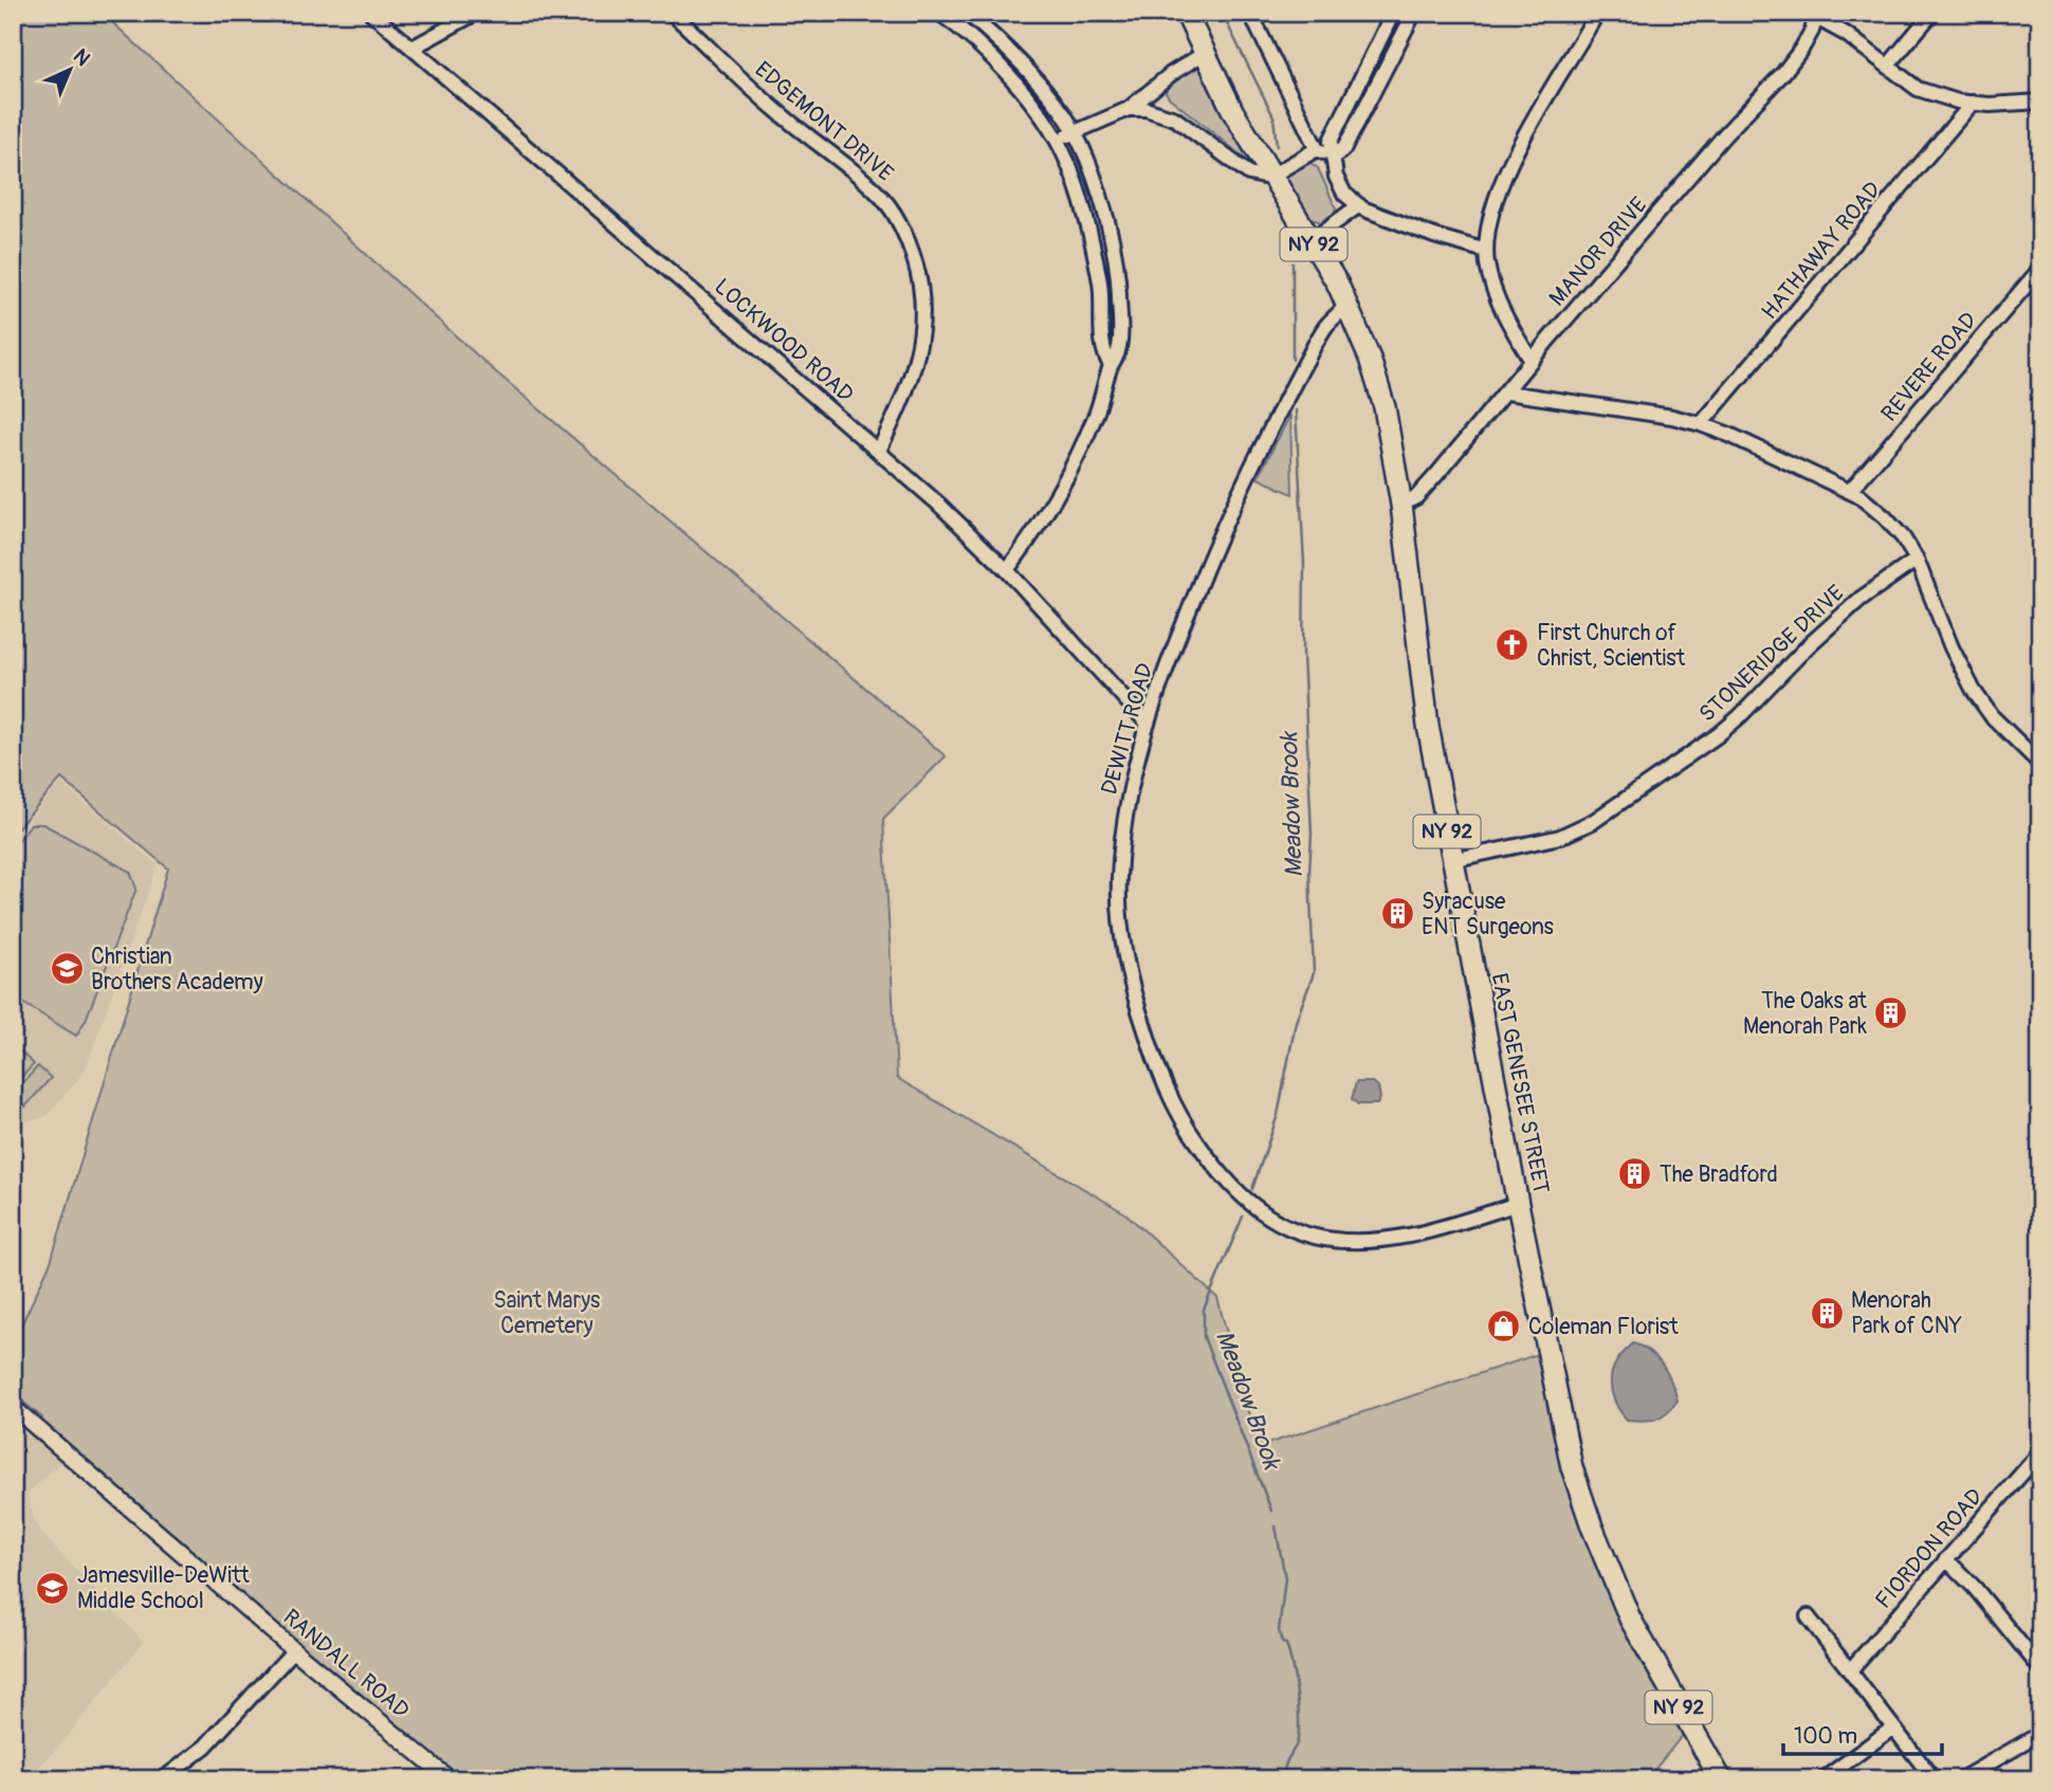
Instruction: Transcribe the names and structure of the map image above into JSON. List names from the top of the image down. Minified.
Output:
{"streets":{"main road":["NY 92","EAST GENESEE STREET"],"street":["EDGEMONT DRIVE","HATHAWAY ROAD","MANOR DRIVE","LOCKWOOD ROAD","REVERE ROAD","STONERIDGE DRIVE","DEWITT ROAD","FIORDON ROAD","RANDALL ROAD"]},"crossings":[["EDGEMONT DRIVE","LOCKWOOD ROAD"],["MANOR DRIVE","EAST GENESEE STREET"],["LOCKWOOD ROAD","DEWITT ROAD"],["STONERIDGE DRIVE","EAST GENESEE STREET"],["DEWITT ROAD","EAST GENESEE STREET"]],"water":["Meadow Brook"],"parks":["Saint Marys Cemetery"],"places":{"church":["First Church of Christ, Scientist"],"building":["Syracuse ENT Surgeons","The Oaks at Menorah Park","The Bradford","Menorah Park of CNY"],"school or university":["Christian Brothers Academy","Jamesville-DeWitt Middle School"],"shop":["Coleman Florist"]},"scale_bar":"100 m","north":"top right"}
